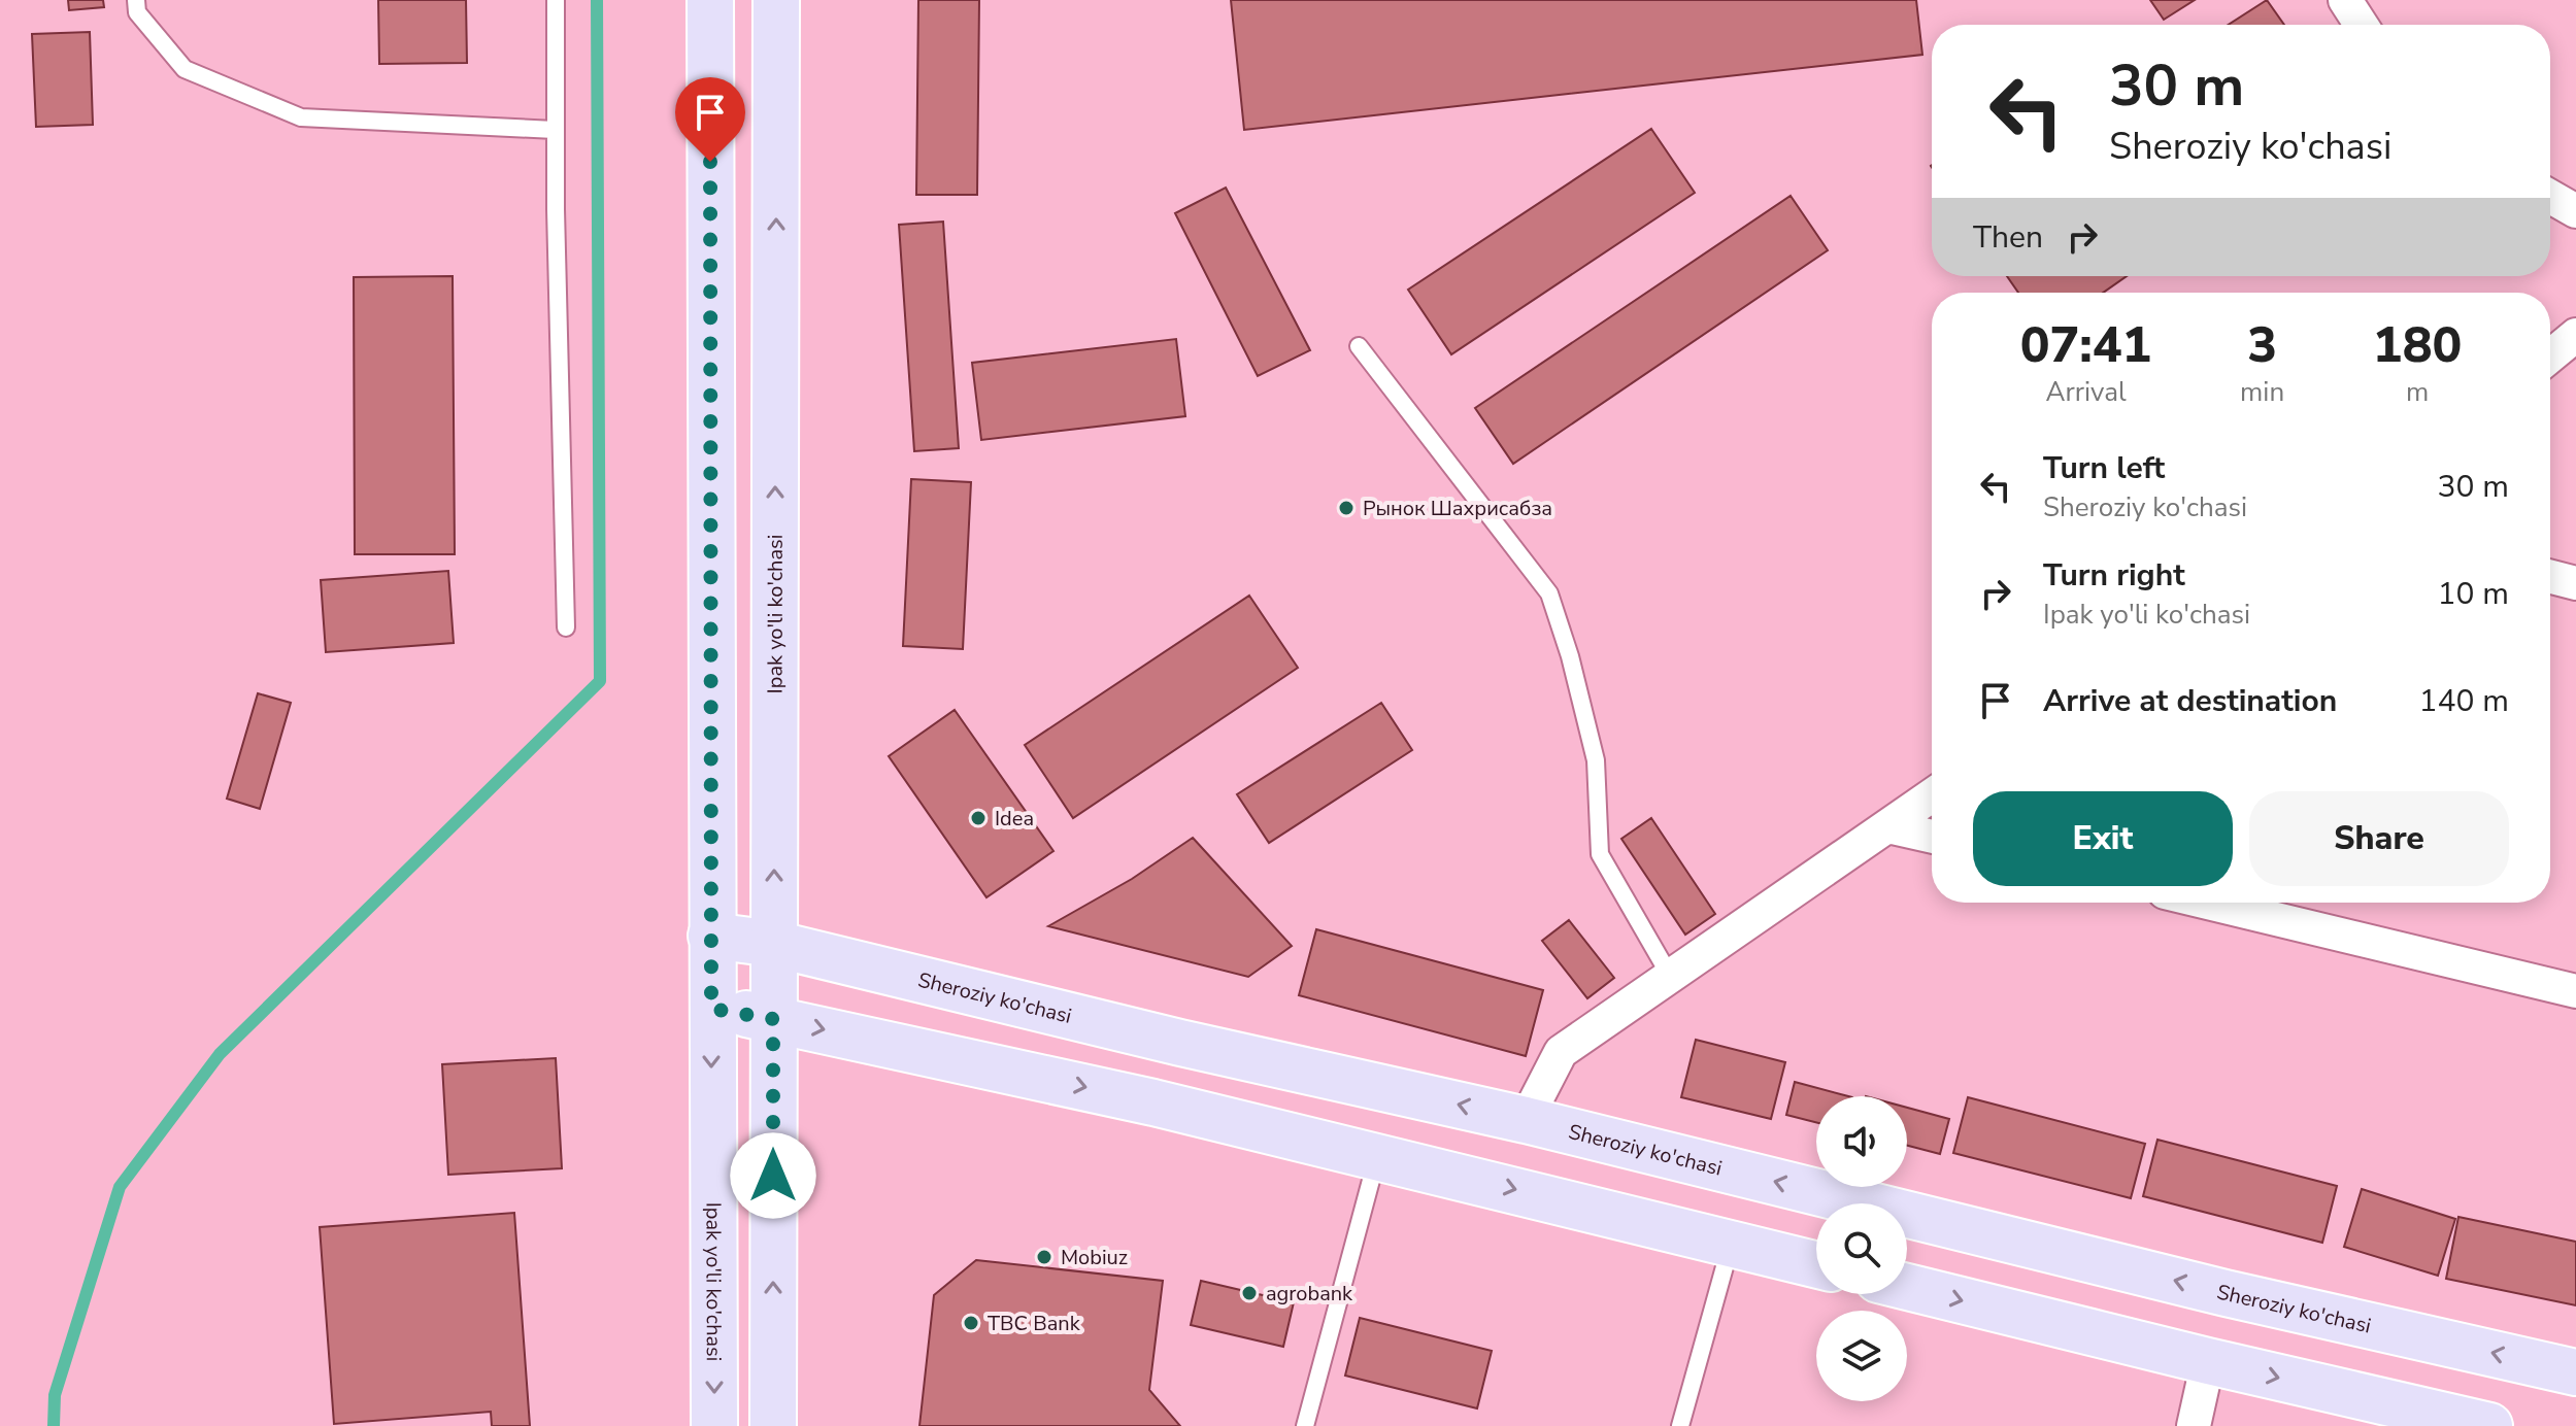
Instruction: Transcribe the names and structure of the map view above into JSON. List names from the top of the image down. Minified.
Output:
{"streets":{"main road":["Ipak yo'li ko'chasi","Sheroziy ko'chasi"]},"crossings":[["Ipak yo'li ko'chasi","Sheroziy ko'chasi"]],"places":["Рынок Шахрисабза","Idea","Mobiuz","agrobank","TBC Bank"],"page":{"turn":["30 m","Sheroziy ko'chasi"],"then":"Then","eta":["07:41","Arrival","3","min","180","m"],"list":[{"name":"Turn left","note":"Sheroziy ko'chasi","value":"30 m"},{"name":"Turn right","note":"Ipak yo'li ko'chasi","value":"10 m"},{"name":"Arrive at destination","value":"140 m"}],"buttons":["Exit","Share"]}}
